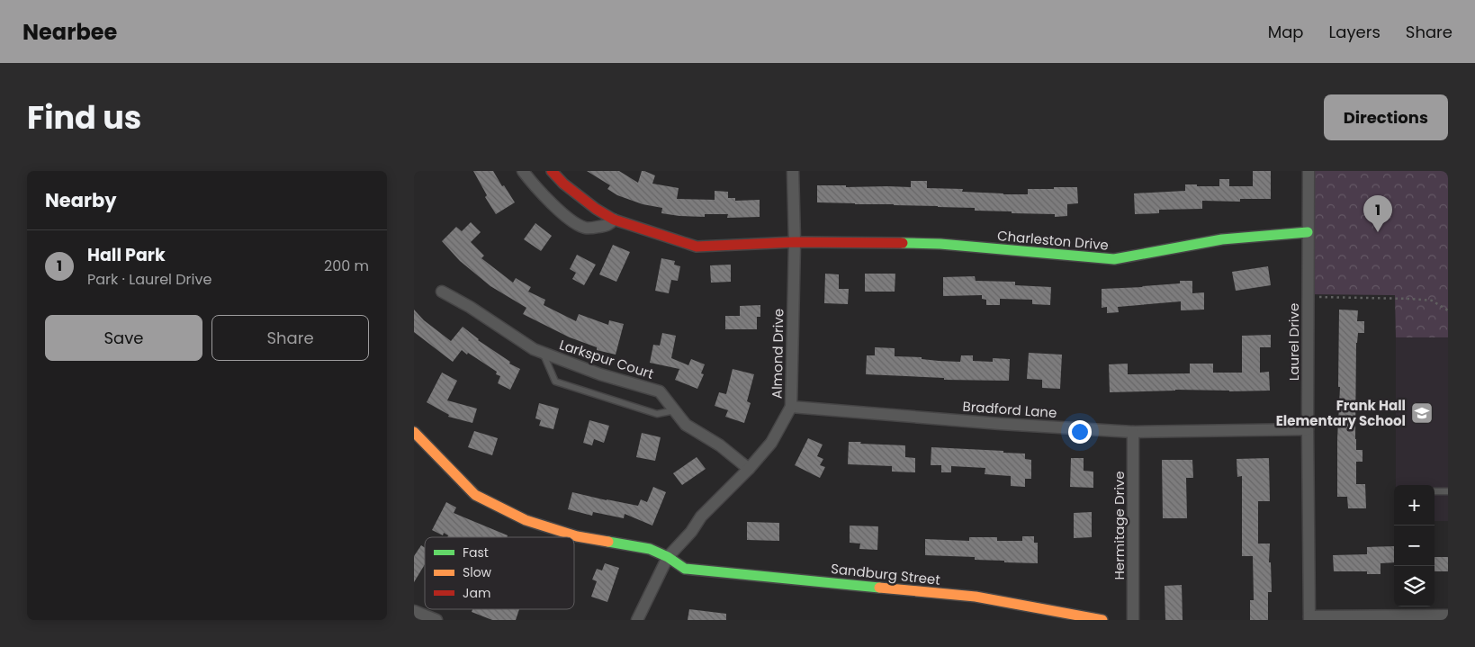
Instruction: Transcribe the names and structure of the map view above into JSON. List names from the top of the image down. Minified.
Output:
{"streets":{"street":["Charleston Drive","Laurel Drive","Almond Drive","Larkspur Court","Bradford Lane","Hermitage Drive","Sandburg Street"]},"crossings":[["Charleston Drive","Laurel Drive"],["Charleston Drive","Almond Drive"],["Laurel Drive","Bradford Lane"],["Almond Drive","Larkspur Court"],["Almond Drive","Bradford Lane"],["Almond Drive","Sandburg Street"],["Bradford Lane","Hermitage Drive"]],"places":{"school or university":["Frank Hall Elementary School"]},"legend":["Fast","Slow","Jam"],"page":{"header":"Nearbee","nav":["Map","Layers","Share"],"title":"Find us","buttons":["Directions",["Save","Share"]],"heading":"Nearby","pins":"1","list":[{"mark":"1","name":"Hall Park","note":"Park · Laurel Drive","value":"200 m"}],"map_buttons":["+","−"]}}
